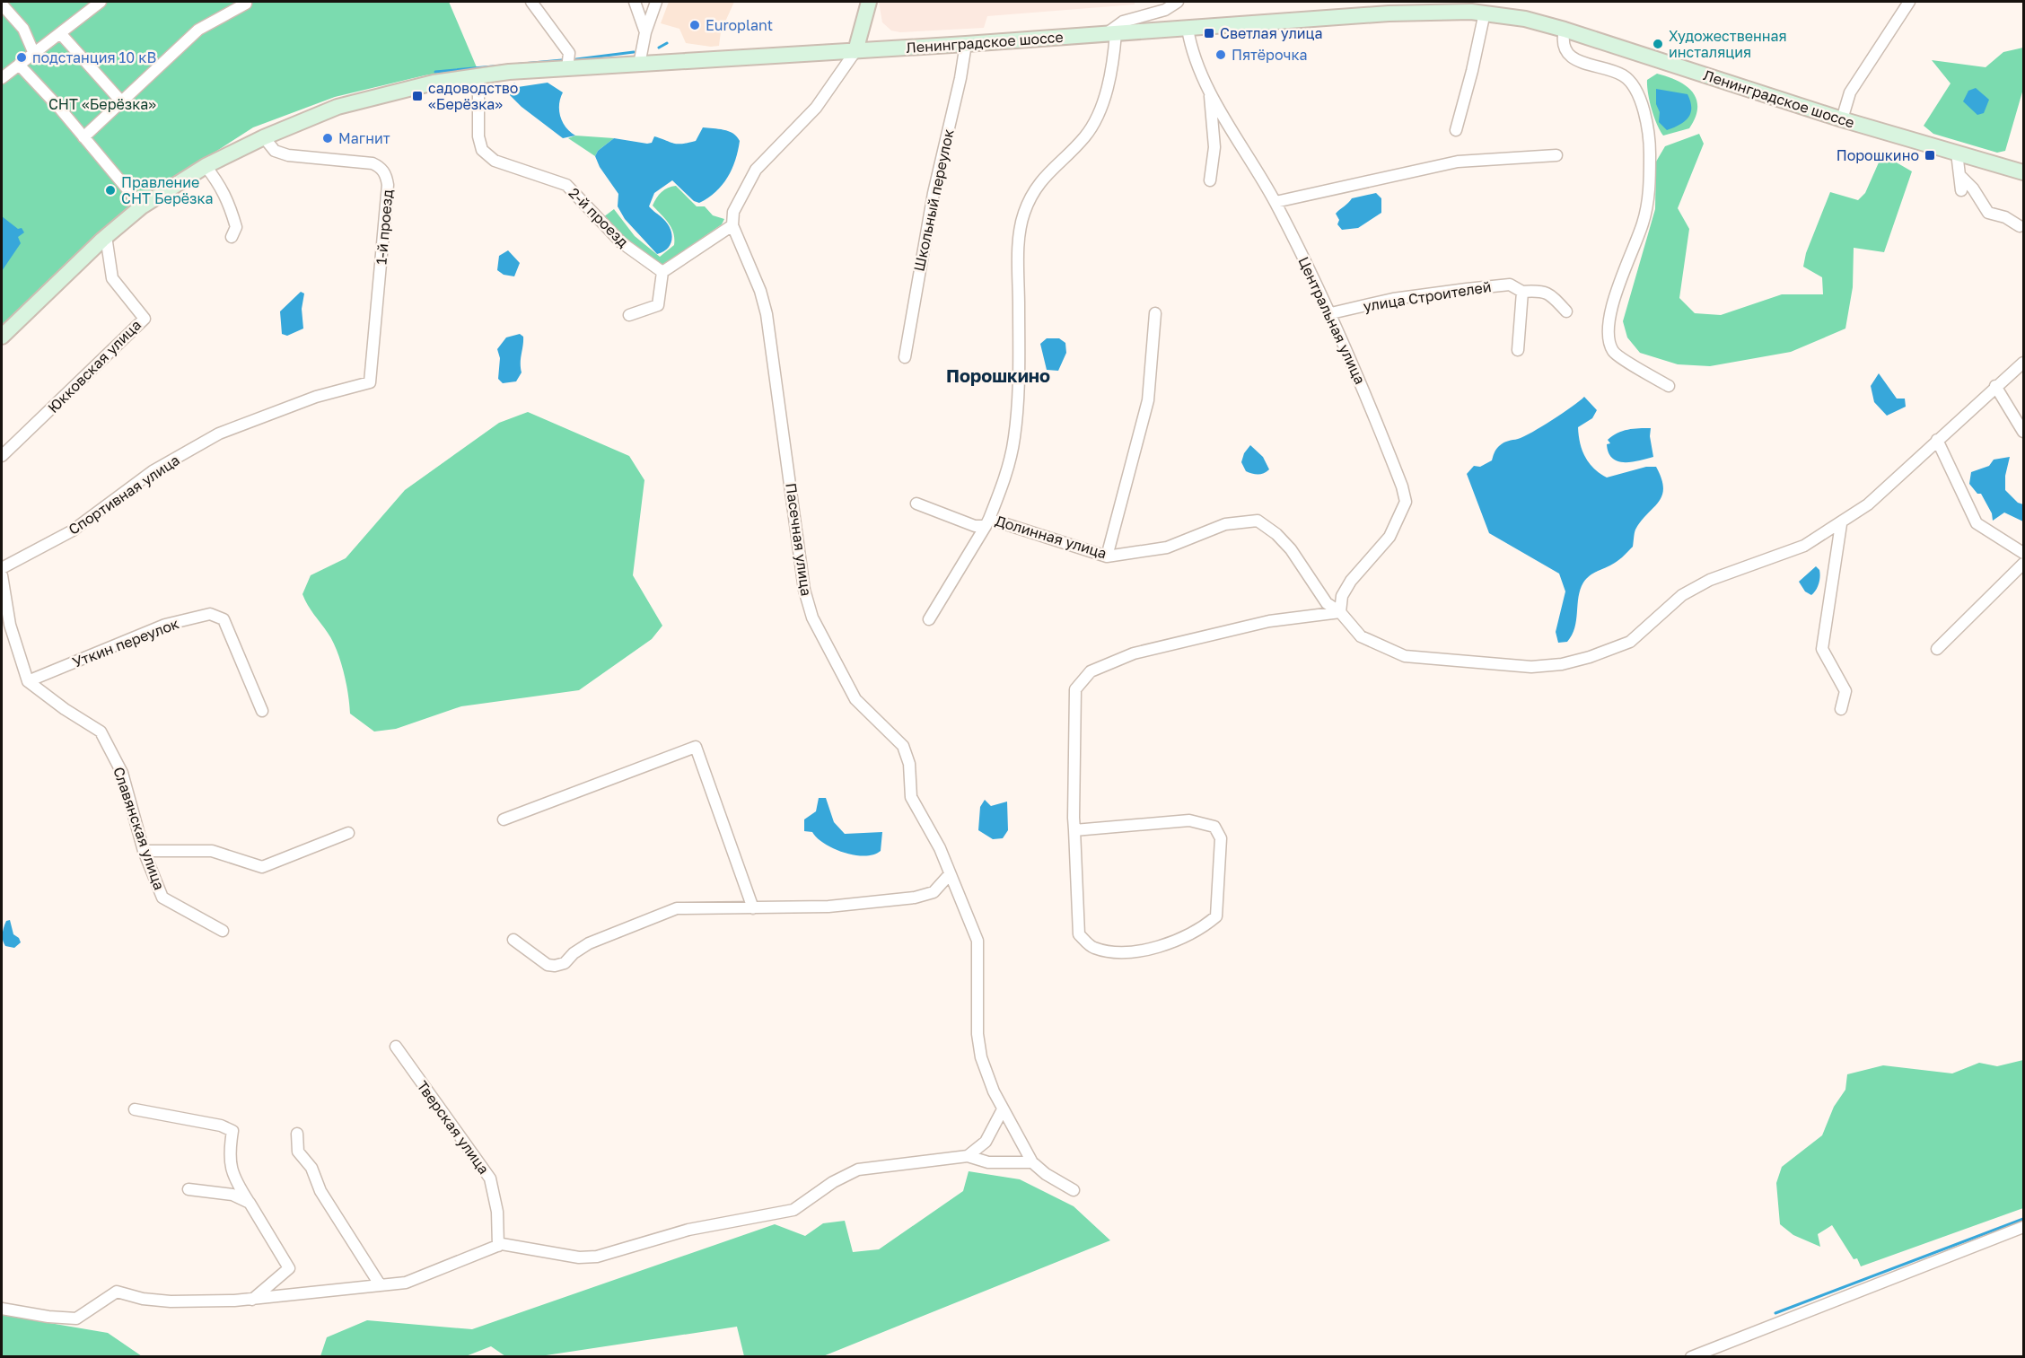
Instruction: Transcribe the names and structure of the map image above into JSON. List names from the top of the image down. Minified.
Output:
{"streets":{"main road":["Ленинградское шоссе"],"street":["Школьный переулок","2-й проезд","1-й проезд","улица Строителей","Центральная улица","Юкковская улица","Спортивная улица","Долинная улица","Пасечная улица","Уткин переулок","Славянская улица","Тверская улица"]},"crossings":[["Ленинградское шоссе","Школьный переулок"],["Ленинградское шоссе","2-й проезд"],["Ленинградское шоссе","1-й проезд"],["Ленинградское шоссе","Центральная улица"],["Ленинградское шоссе","Юкковская улица"],["1-й проезд","Спортивная улица"],["улица Строителей","Центральная улица"],["Центральная улица","Долинная улица"],["Уткин переулок","Славянская улица"]],"districts":["Порошкино"],"parks":["СНТ «Берёзка»"],"places":{"other":["Europlant","Художественная инсталяция","Пятёрочка","подстанция 10 кВ","Магнит","Правление СНТ Берёзка"],"transit":["Светлая улица","садоводство «Берёзка»","Порошкино"]}}
